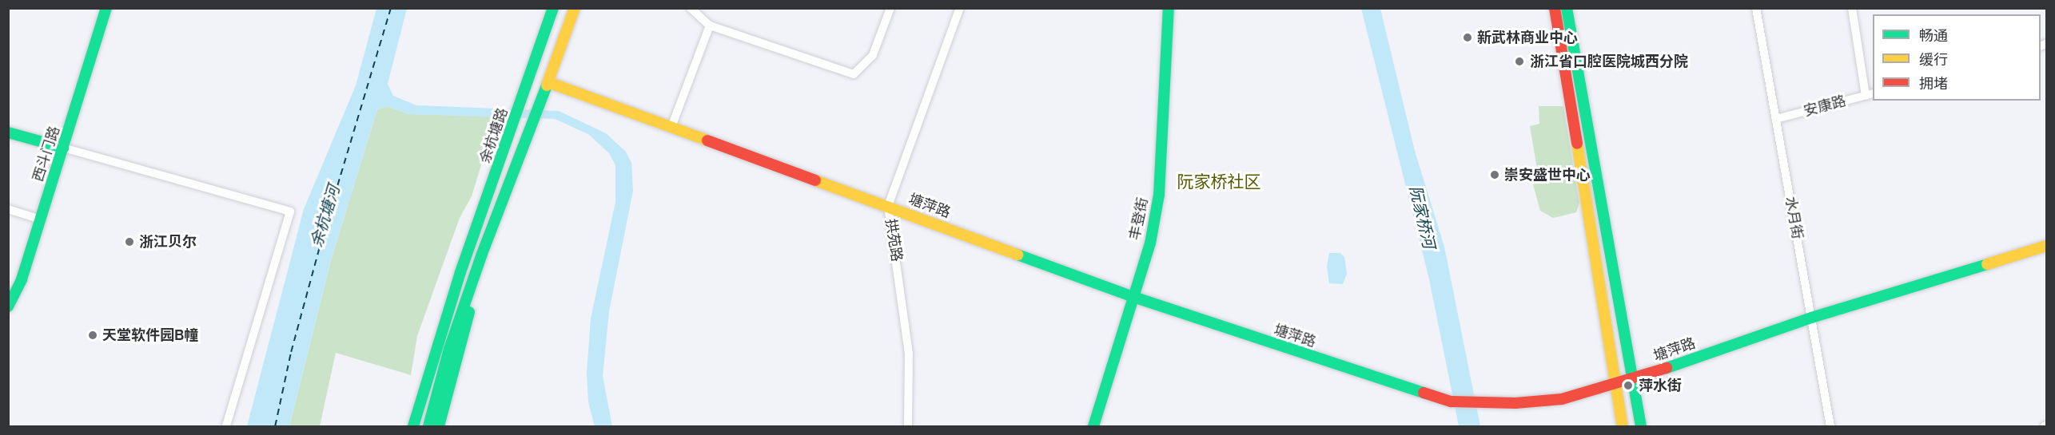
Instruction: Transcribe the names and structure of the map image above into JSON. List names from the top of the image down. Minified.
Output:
{"streets":{"street":["安康路","余杭塘路","西斗门路","塘萍路","水月街","丰登街","拱苑路"]},"crossings":[["安康路","水月街"],["塘萍路","水月街"],["塘萍路","丰登街"],["塘萍路","拱苑路"]],"districts":["阮家桥社区"],"water":["余杭塘河","阮家桥河"],"places":["新武林商业中心","浙江省口腔医院城西分院","崇安盛世中心","浙江贝尔","天堂软件园B幢","萍水街"],"legend":["畅通","缓行","拥堵"]}
